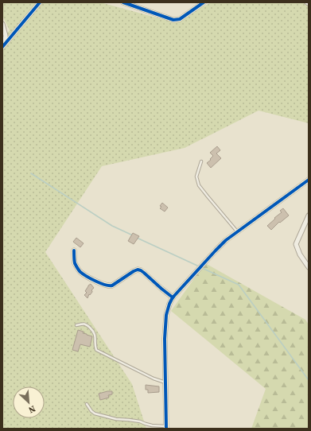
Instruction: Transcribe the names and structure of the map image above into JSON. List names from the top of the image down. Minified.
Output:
{"north":"bottom right"}
